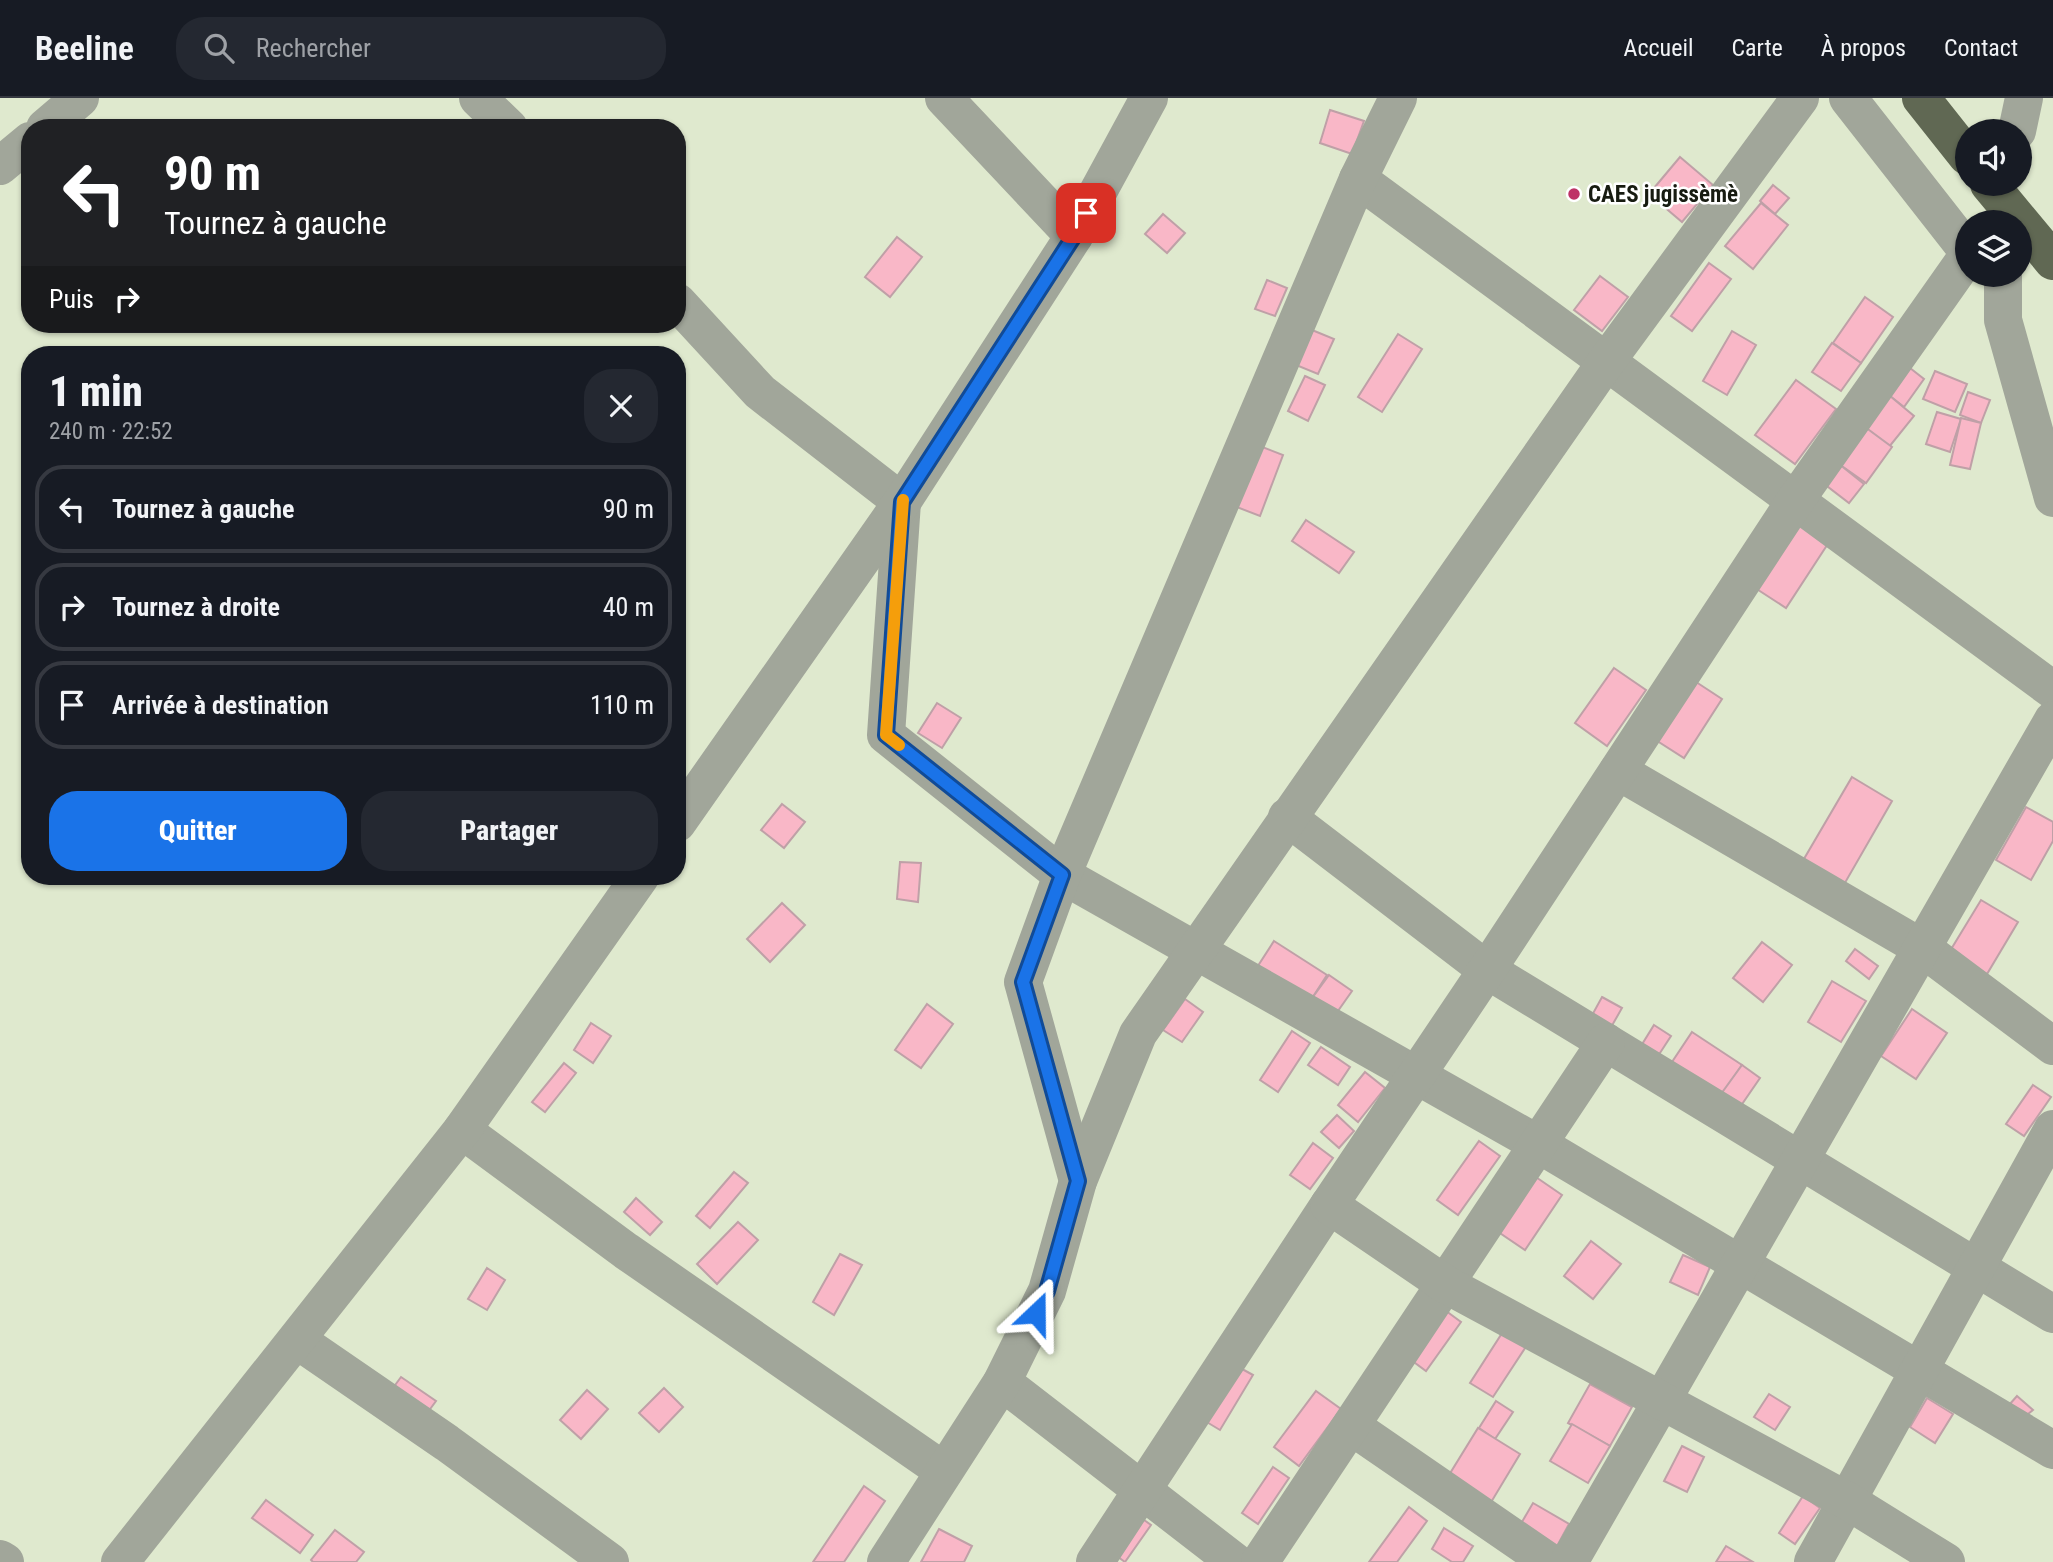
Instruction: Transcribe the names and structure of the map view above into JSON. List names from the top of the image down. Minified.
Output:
{"places":["CAES jugissèmè"],"page":{"header":"Beeline","search":"Rechercher","nav":["Accueil","Carte","À propos","Contact"],"turn":["90 m","Tournez à gauche"],"then":"Puis","heading":["1 min","240 m · 22:52"],"list":[{"name":"Tournez à gauche","value":"90 m"},{"name":"Tournez à droite","value":"40 m"},{"name":"Arrivée à destination","value":"110 m"}],"buttons":["Quitter","Partager"]}}
